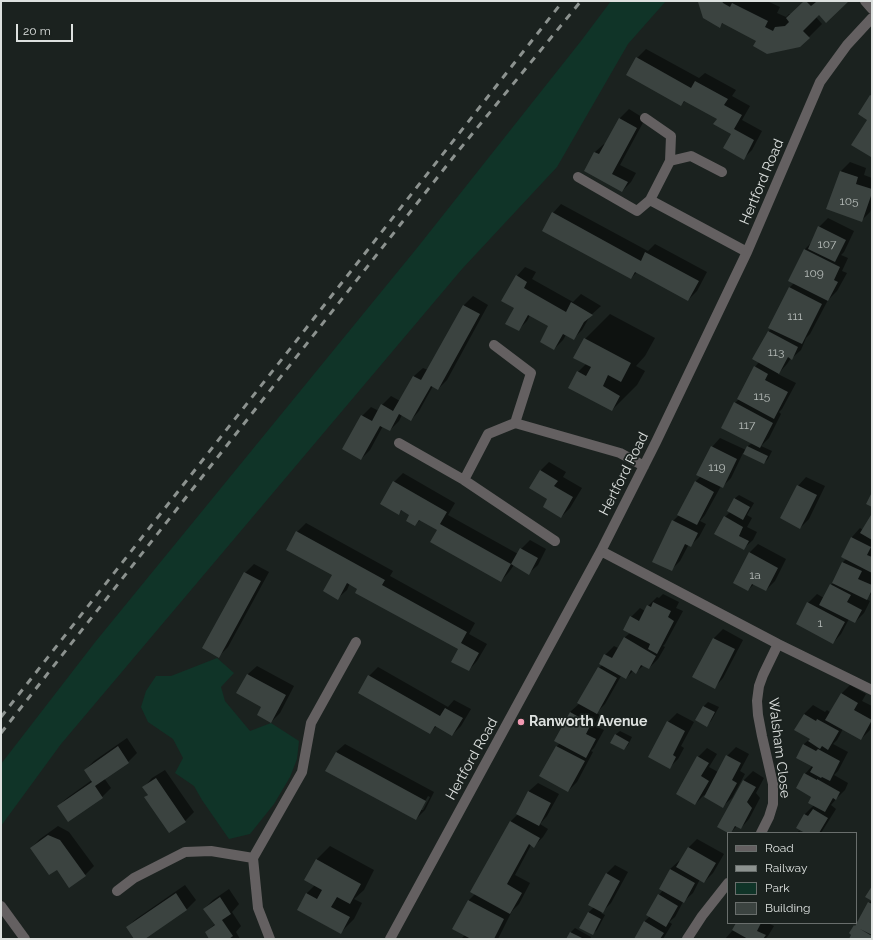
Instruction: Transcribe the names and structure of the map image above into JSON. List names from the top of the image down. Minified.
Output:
{"streets":{"street":["Hertford Road","Walsham Close"]},"places":["Ranworth Avenue"],"house_numbers":["105","107","109","111","113","115","117","119","1a","1"],"legend":["Road","Railway","Park","Building"],"scale_bar":"20 m"}
